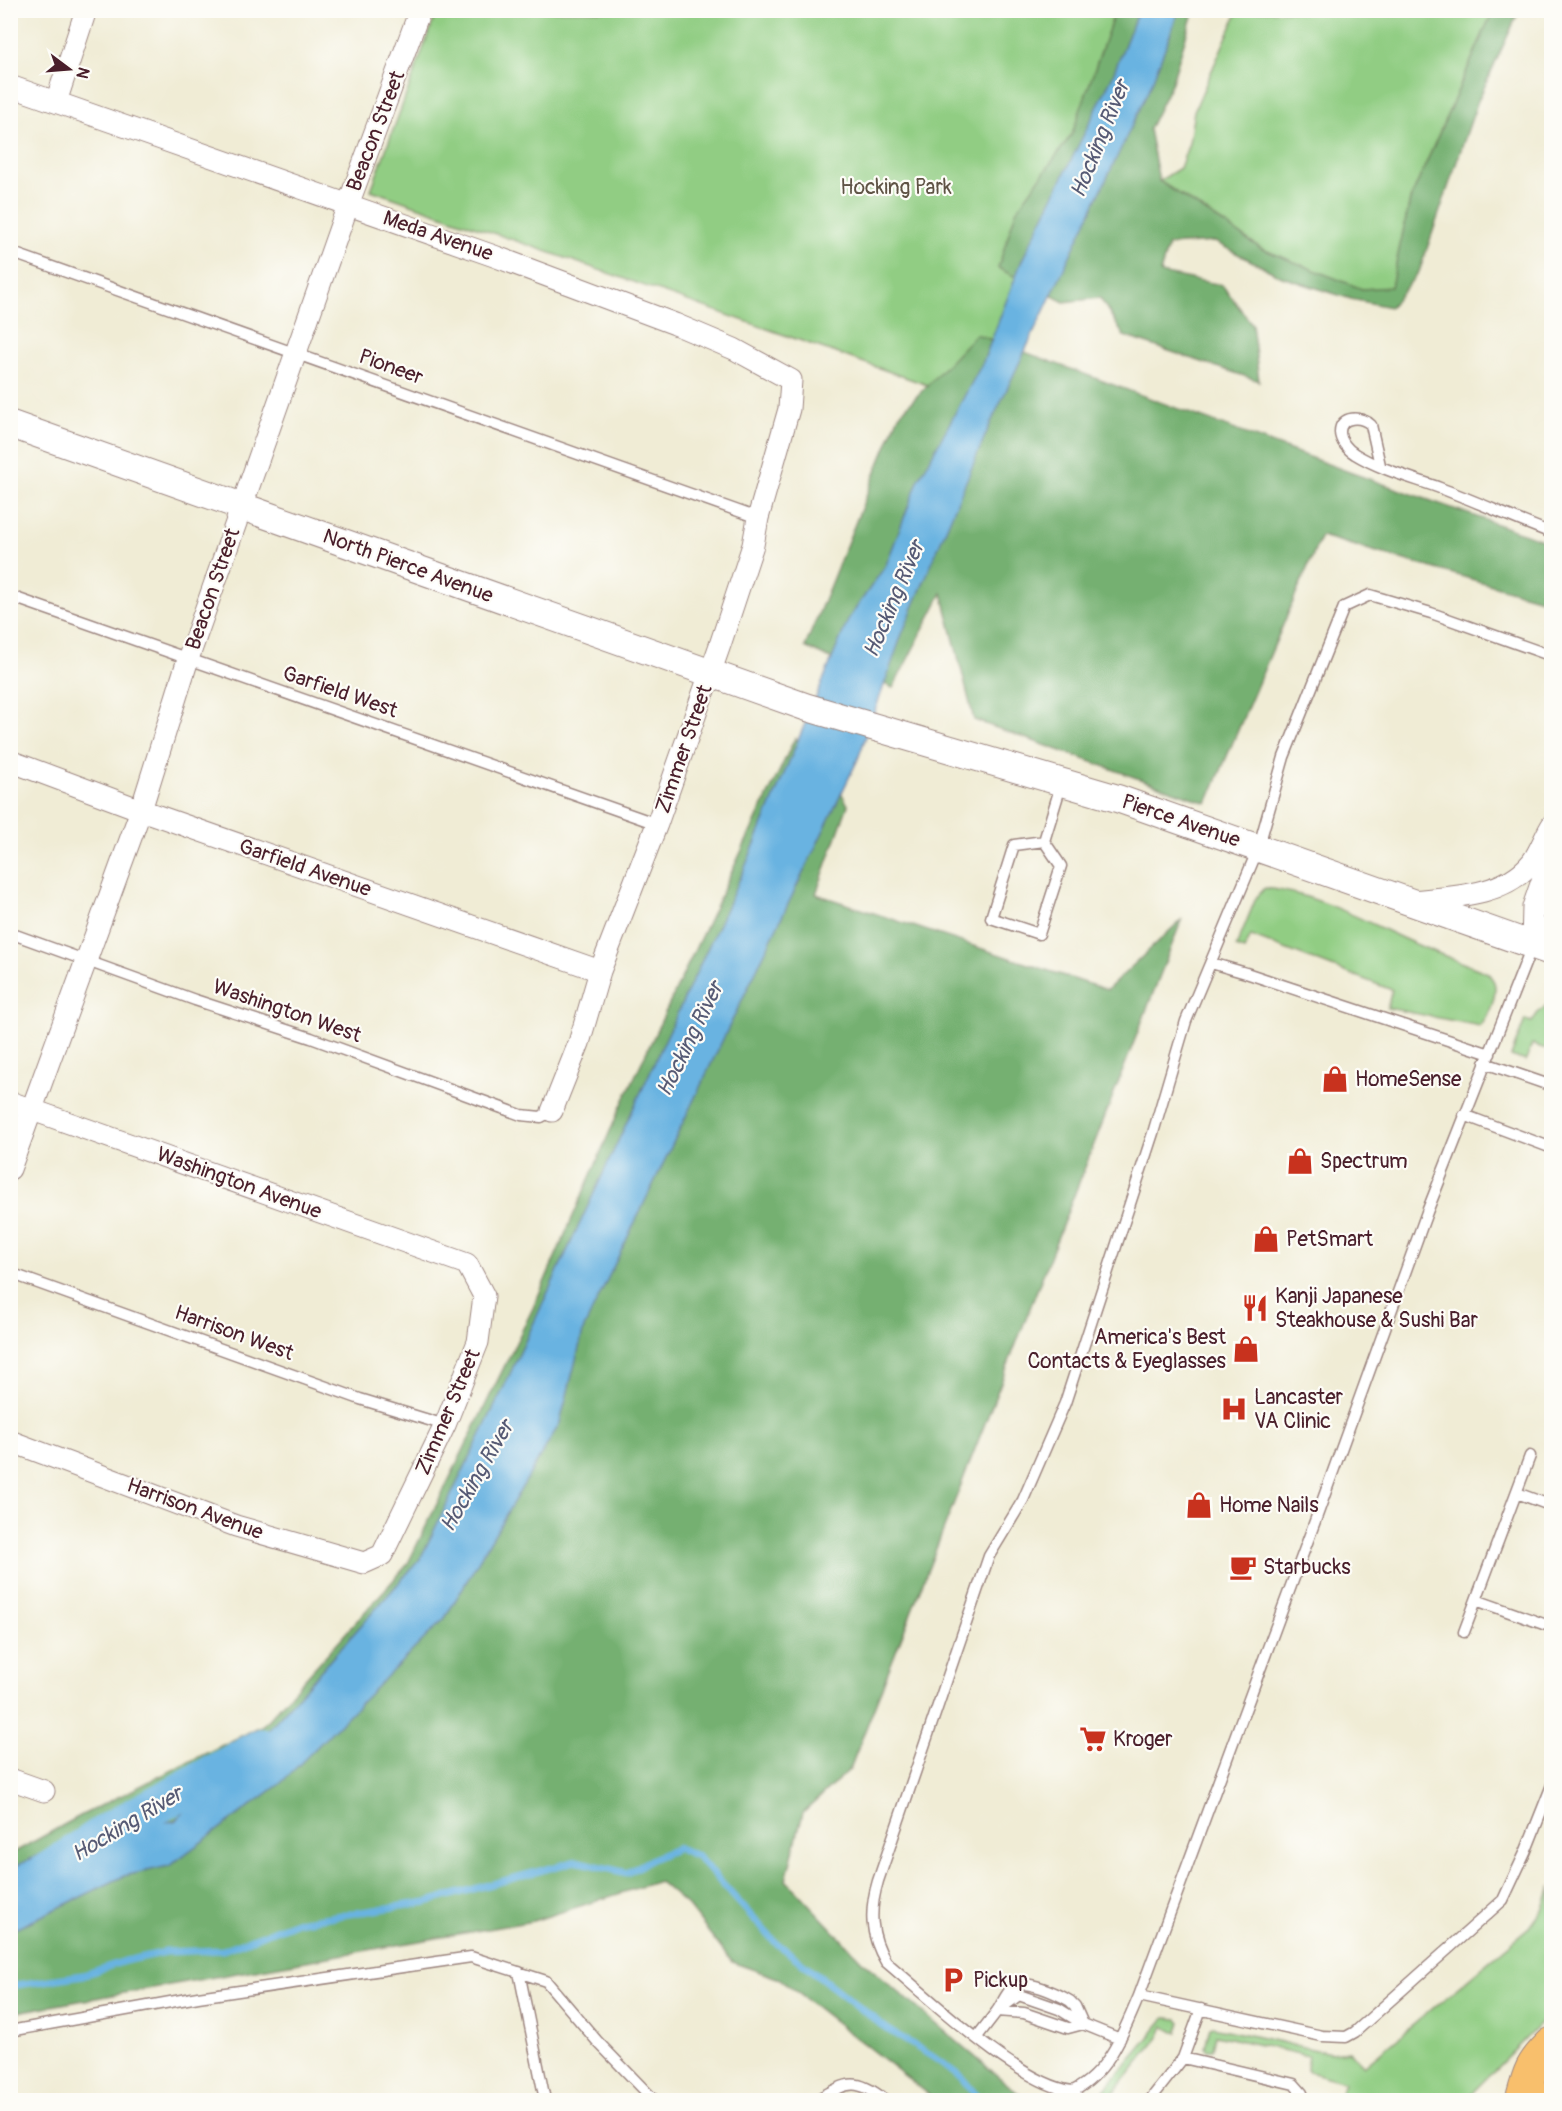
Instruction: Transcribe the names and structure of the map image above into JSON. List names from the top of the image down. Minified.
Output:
{"streets":{"street":["Beacon Street","Meda Avenue","North Pierce Avenue","Zimmer Street","Pierce Avenue","Garfield Avenue","Washington Avenue","Harrison Avenue"],"lane":["Pioneer","Garfield West","Washington West","Harrison West"]},"crossings":[["Beacon Street","Meda Avenue"],["Beacon Street","Pioneer"],["Beacon Street","North Pierce Avenue"],["Beacon Street","Garfield West"],["Beacon Street","Garfield Avenue"],["Beacon Street","Washington West"],["Beacon Street","Washington Avenue"],["Meda Avenue","Zimmer Street"],["Pioneer","Zimmer Street"],["North Pierce Avenue","Zimmer Street"],["North Pierce Avenue","Pierce Avenue"],["Garfield West","Zimmer Street"],["Zimmer Street","Garfield Avenue"],["Zimmer Street","Washington West"],["Zimmer Street","Washington Avenue"],["Zimmer Street","Harrison West"],["Zimmer Street","Harrison Avenue"]],"water":["Hocking River"],"parks":["Hocking Park"],"places":{"shop":["HomeSense","Spectrum","PetSmart","America's Best Contacts & Eyeglasses","Home Nails"],"restaurant":["Kanji Japanese Steakhouse & Sushi Bar"],"hospital":["Lancaster VA Clinic"],"cafe":["Starbucks"],"supermarket":["Kroger"],"parking":["Pickup"]},"north":"right"}
